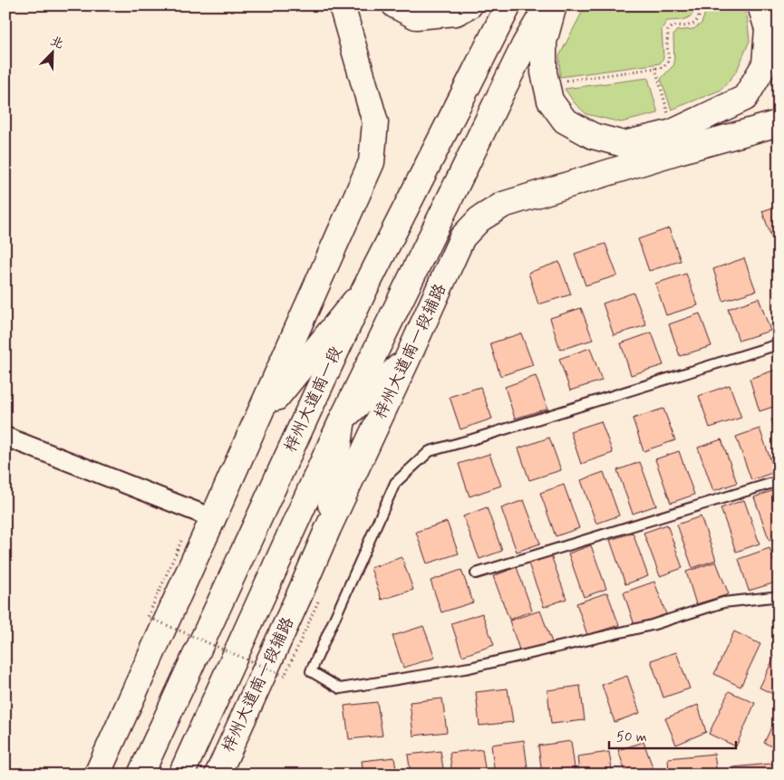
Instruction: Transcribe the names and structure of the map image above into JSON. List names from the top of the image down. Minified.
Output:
{"streets":{"main road":["梓州大道南一段辅路","梓州大道南一段"]},"scale_bar":"50 m","north":"top right"}
